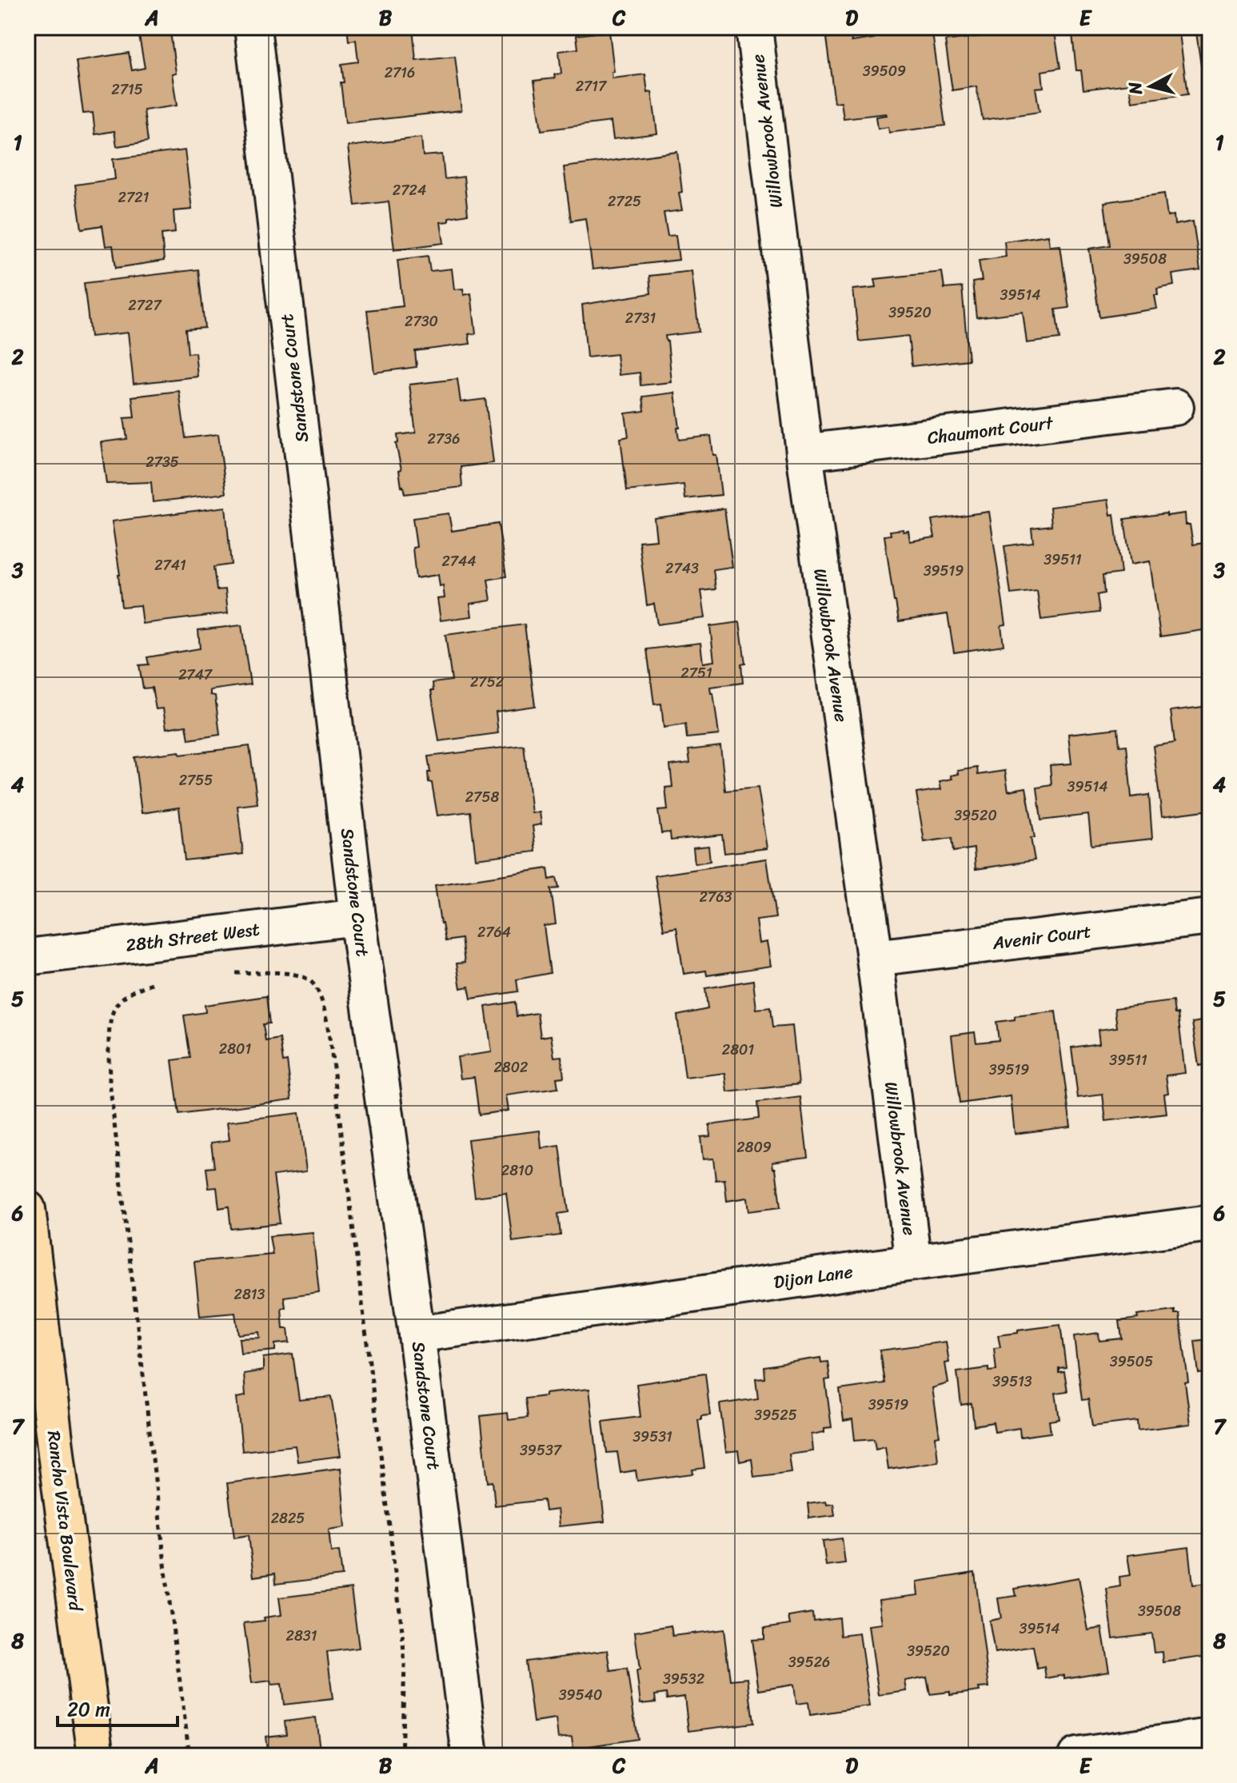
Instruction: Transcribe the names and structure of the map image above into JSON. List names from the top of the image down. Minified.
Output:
{"streets":{"main road":["Rancho Vista Boulevard"],"street":["Willowbrook Avenue","Sandstone Court","Chaumont Court","28th Street West","Avenir Court","Dijon Lane"]},"crossings":[["Willowbrook Avenue","Chaumont Court"],["Willowbrook Avenue","Avenir Court"],["Willowbrook Avenue","Dijon Lane"],["Sandstone Court","28th Street West"],["Sandstone Court","Dijon Lane"]],"house_numbers":["39509","2716","2717","2715","2724","2721","2725","39508","39514","2727","39520","2731","2730","2736","2735","39511","2744","2741","2743","39519","2751","2747","2752","2755","39514","2758","39520","2763","2764","2801","2801","39511","2802","39519","2809","2810","2813","39505","39513","39519","39525","39531","39537","2825","39508","39514","2831","39520","39526","39532","39540"],"scale_bar":"20 m","north":"left","grid":{"columns":["A","B","C","D","E"],"rows":["1","2","3","4","5","6","7","8"]}}
